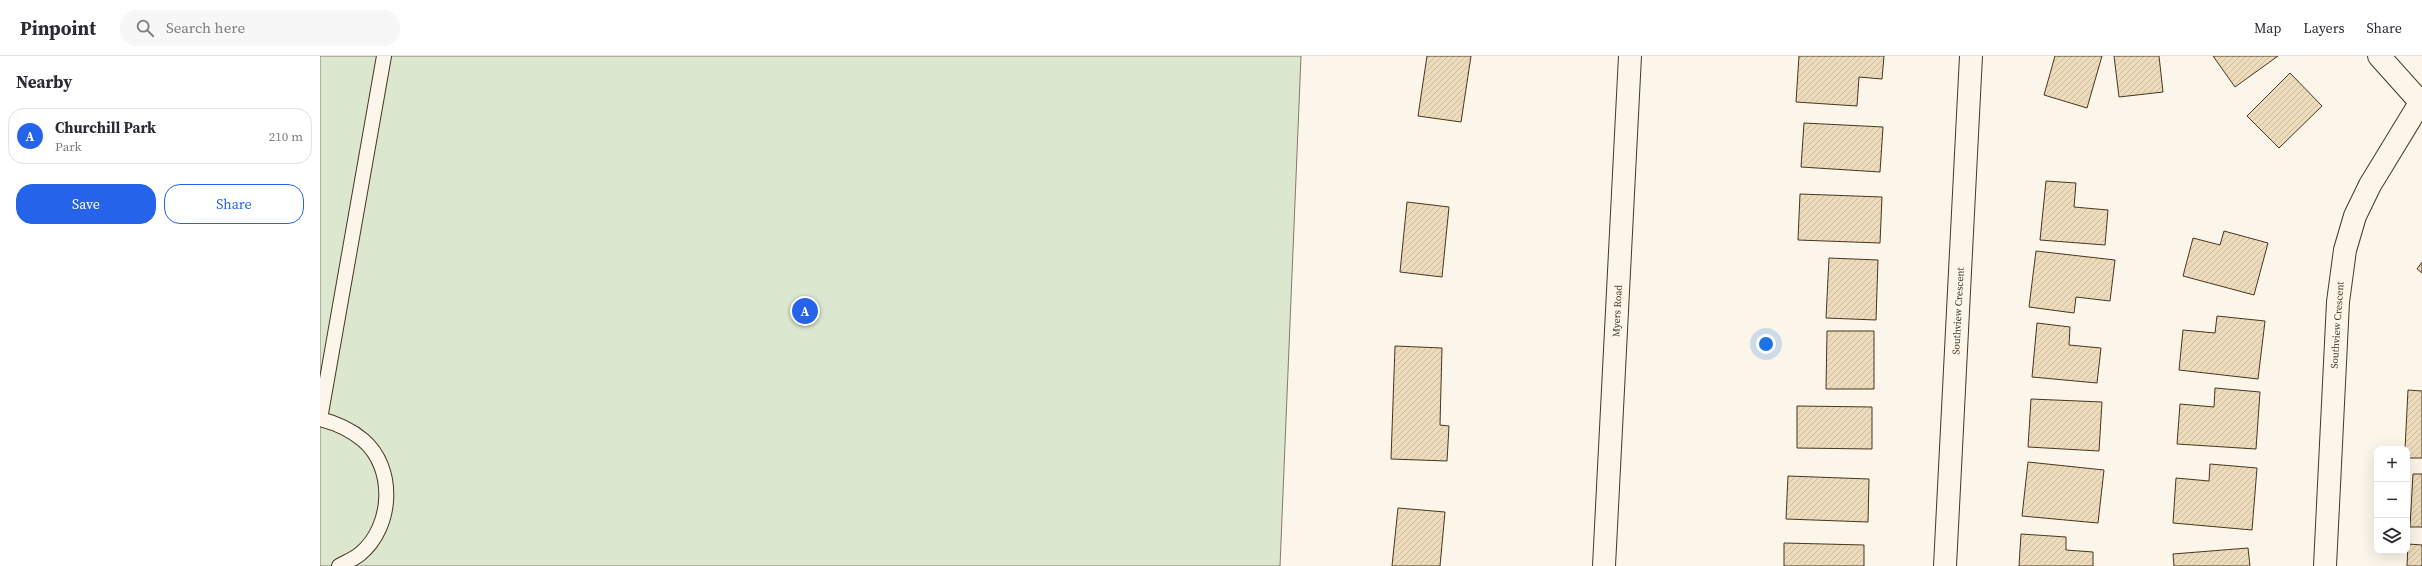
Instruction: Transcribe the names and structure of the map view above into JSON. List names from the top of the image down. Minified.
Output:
{"streets":{"street":["Myers Road","Southview Crescent"]},"page":{"header":"Pinpoint","search":"Search here","nav":["Map","Layers","Share"],"heading":"Nearby","list":[{"mark":"A","name":"Churchill Park","note":"Park","value":"210 m"}],"buttons":["Save","Share"],"pins":"A","map_buttons":["+","−"]}}
